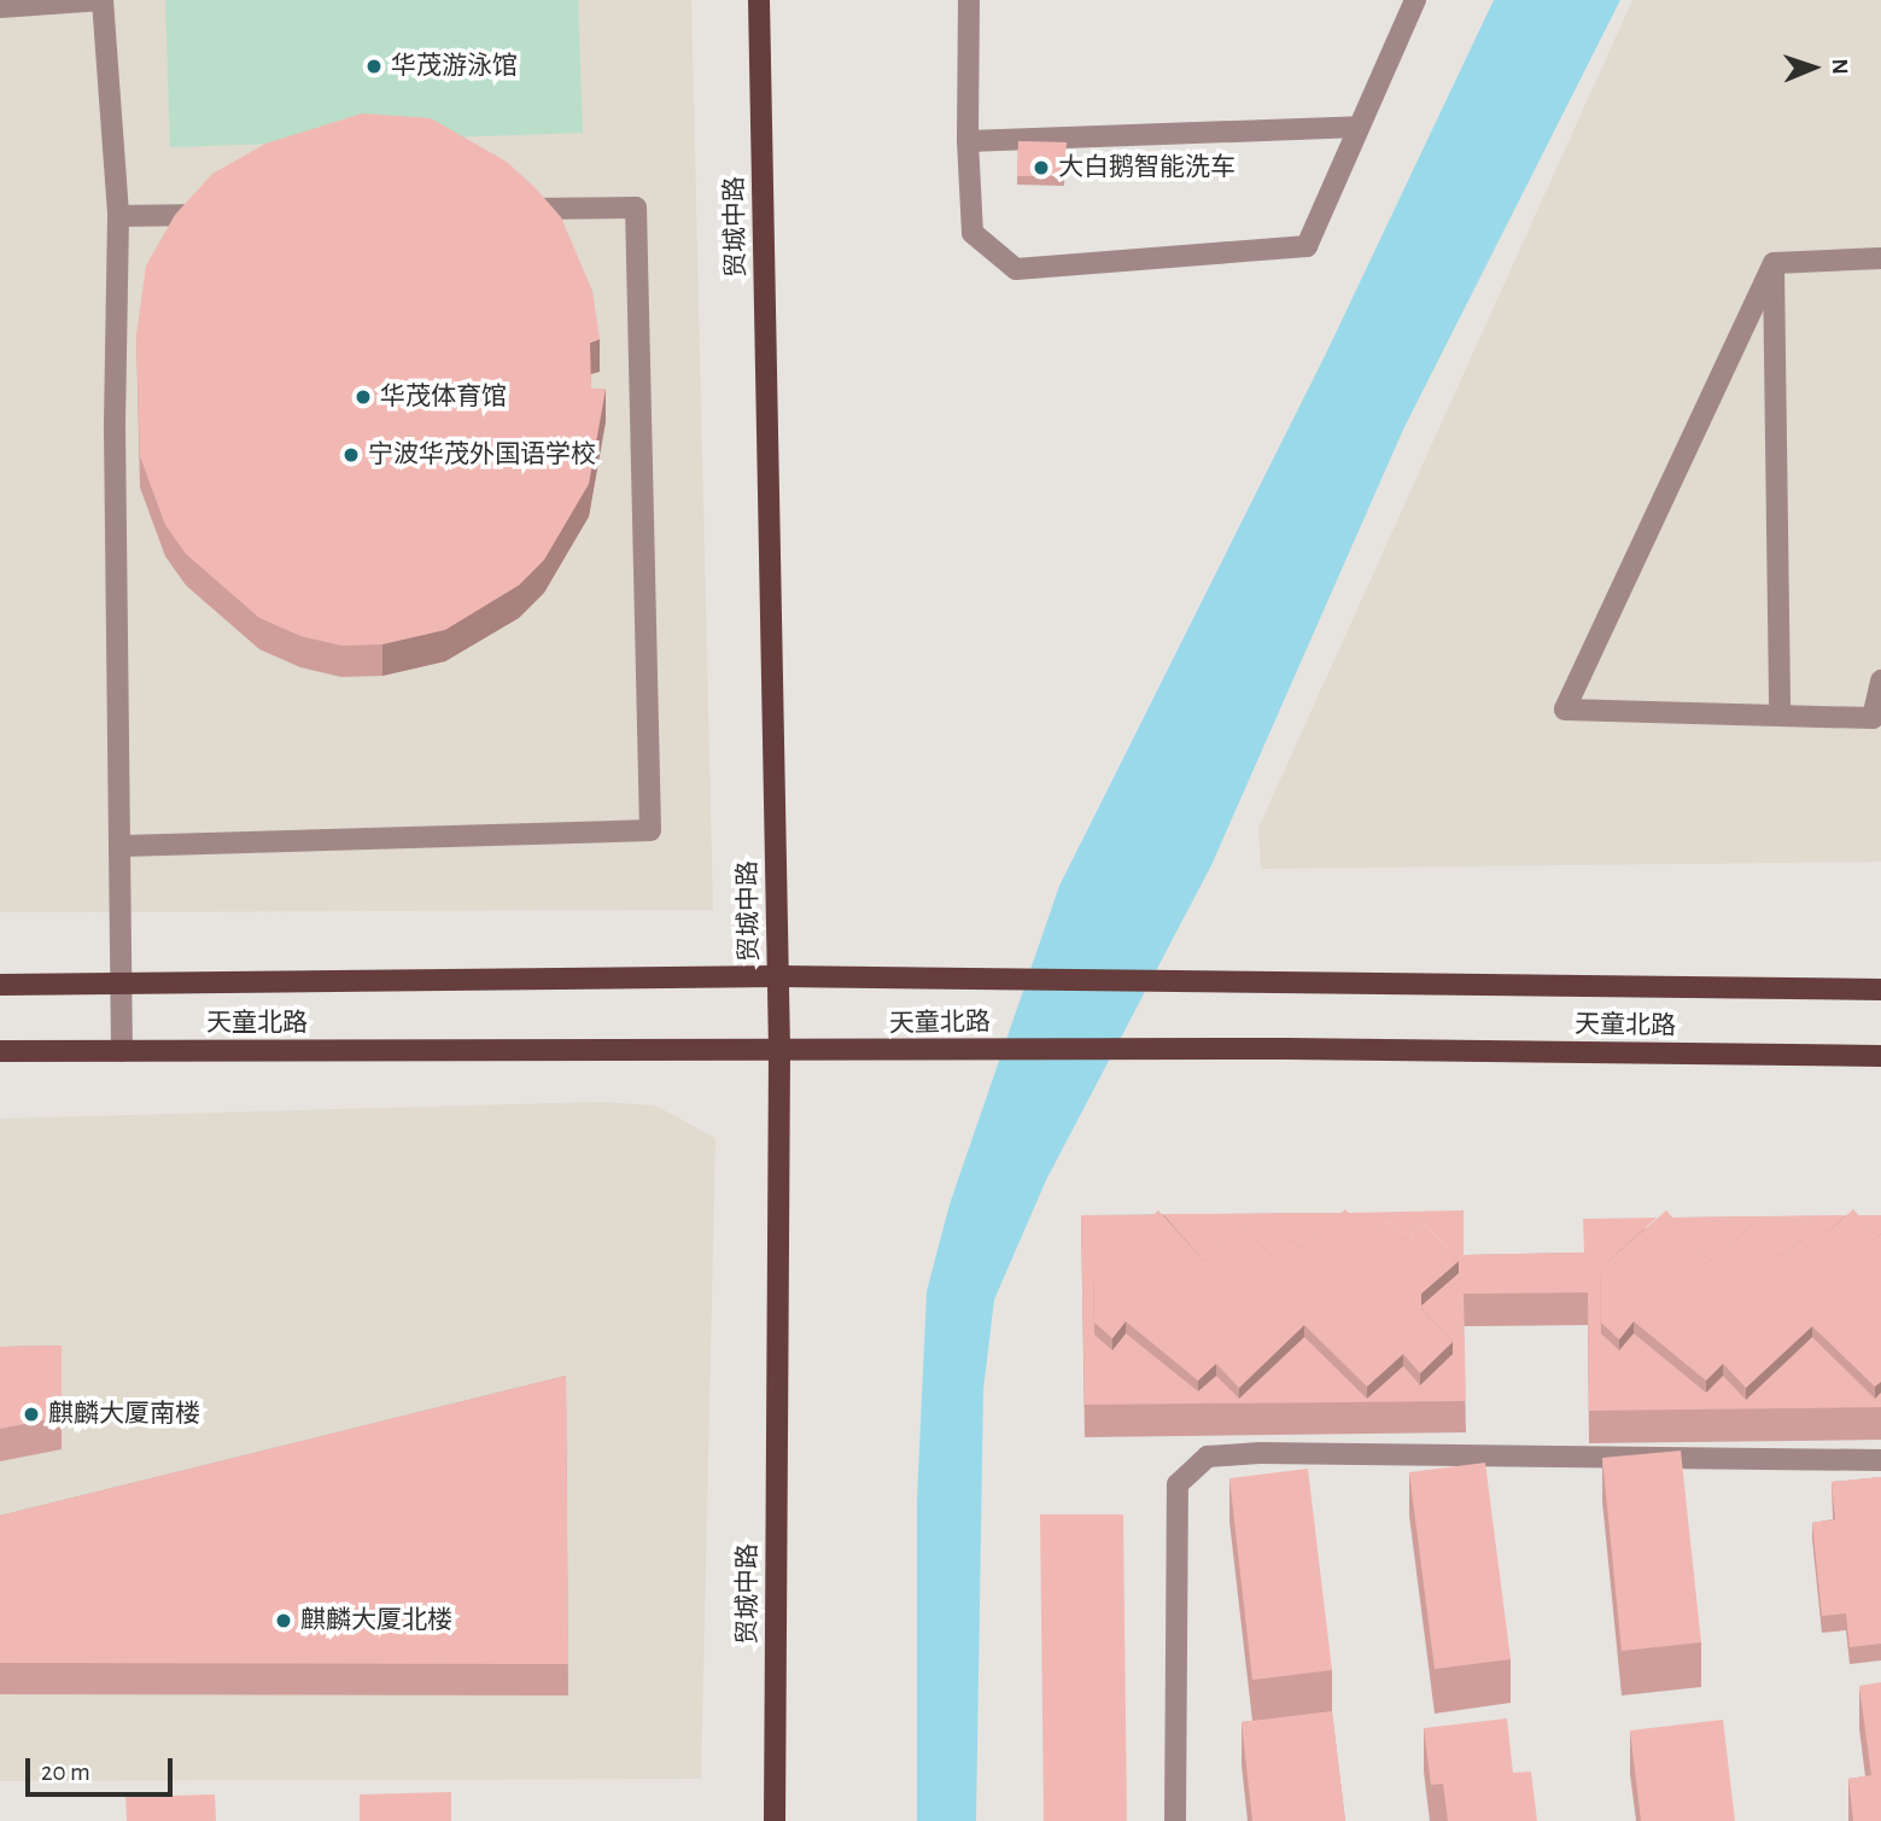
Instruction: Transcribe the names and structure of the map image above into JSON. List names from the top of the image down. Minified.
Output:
{"streets":{"main road":["贸城中路","天童北路"]},"crossings":[["贸城中路","天童北路"]],"places":["华茂游泳馆","大白鹅智能洗车","华茂体育馆","宁波华茂外国语学校","麒麟大厦南楼","麒麟大厦北楼"],"scale_bar":"20 m","north":"right"}
